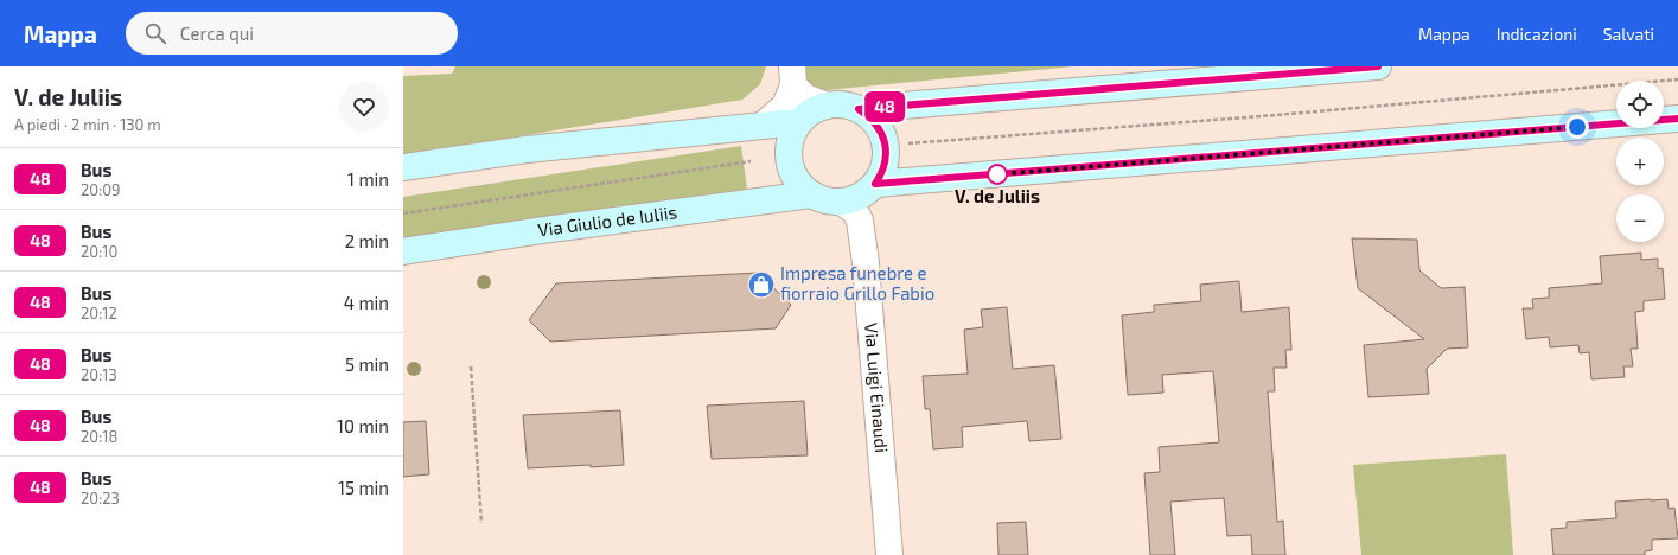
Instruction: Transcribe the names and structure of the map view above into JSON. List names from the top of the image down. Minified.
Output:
{"streets":{"main road":["Via Giulio de Iuliis"],"street":["Via Luigi Einaudi"]},"crossings":[["Via Giulio de Iuliis","Via Luigi Einaudi"]],"places":{"other":["V. de Juliis"],"shop":["Impresa funebre e fiorraio Grillo Fabio"]},"lines":["bus line 48"],"page":{"header":"Mappa","search":"Cerca qui","nav":["Mappa","Indicazioni","Salvati"],"heading":["V. de Juliis","A piedi · 2 min · 130 m"],"on_map":"48","map_buttons":["+","−"],"list":[{"mark":"48","name":"Bus","note":"20:09","value":"1 min"},{"mark":"48","name":"Bus","note":"20:10","value":"2 min"},{"mark":"48","name":"Bus","note":"20:12","value":"4 min"},{"mark":"48","name":"Bus","note":"20:13","value":"5 min"},{"mark":"48","name":"Bus","note":"20:18","value":"10 min"},{"mark":"48","name":"Bus","note":"20:23","value":"15 min"}]}}
